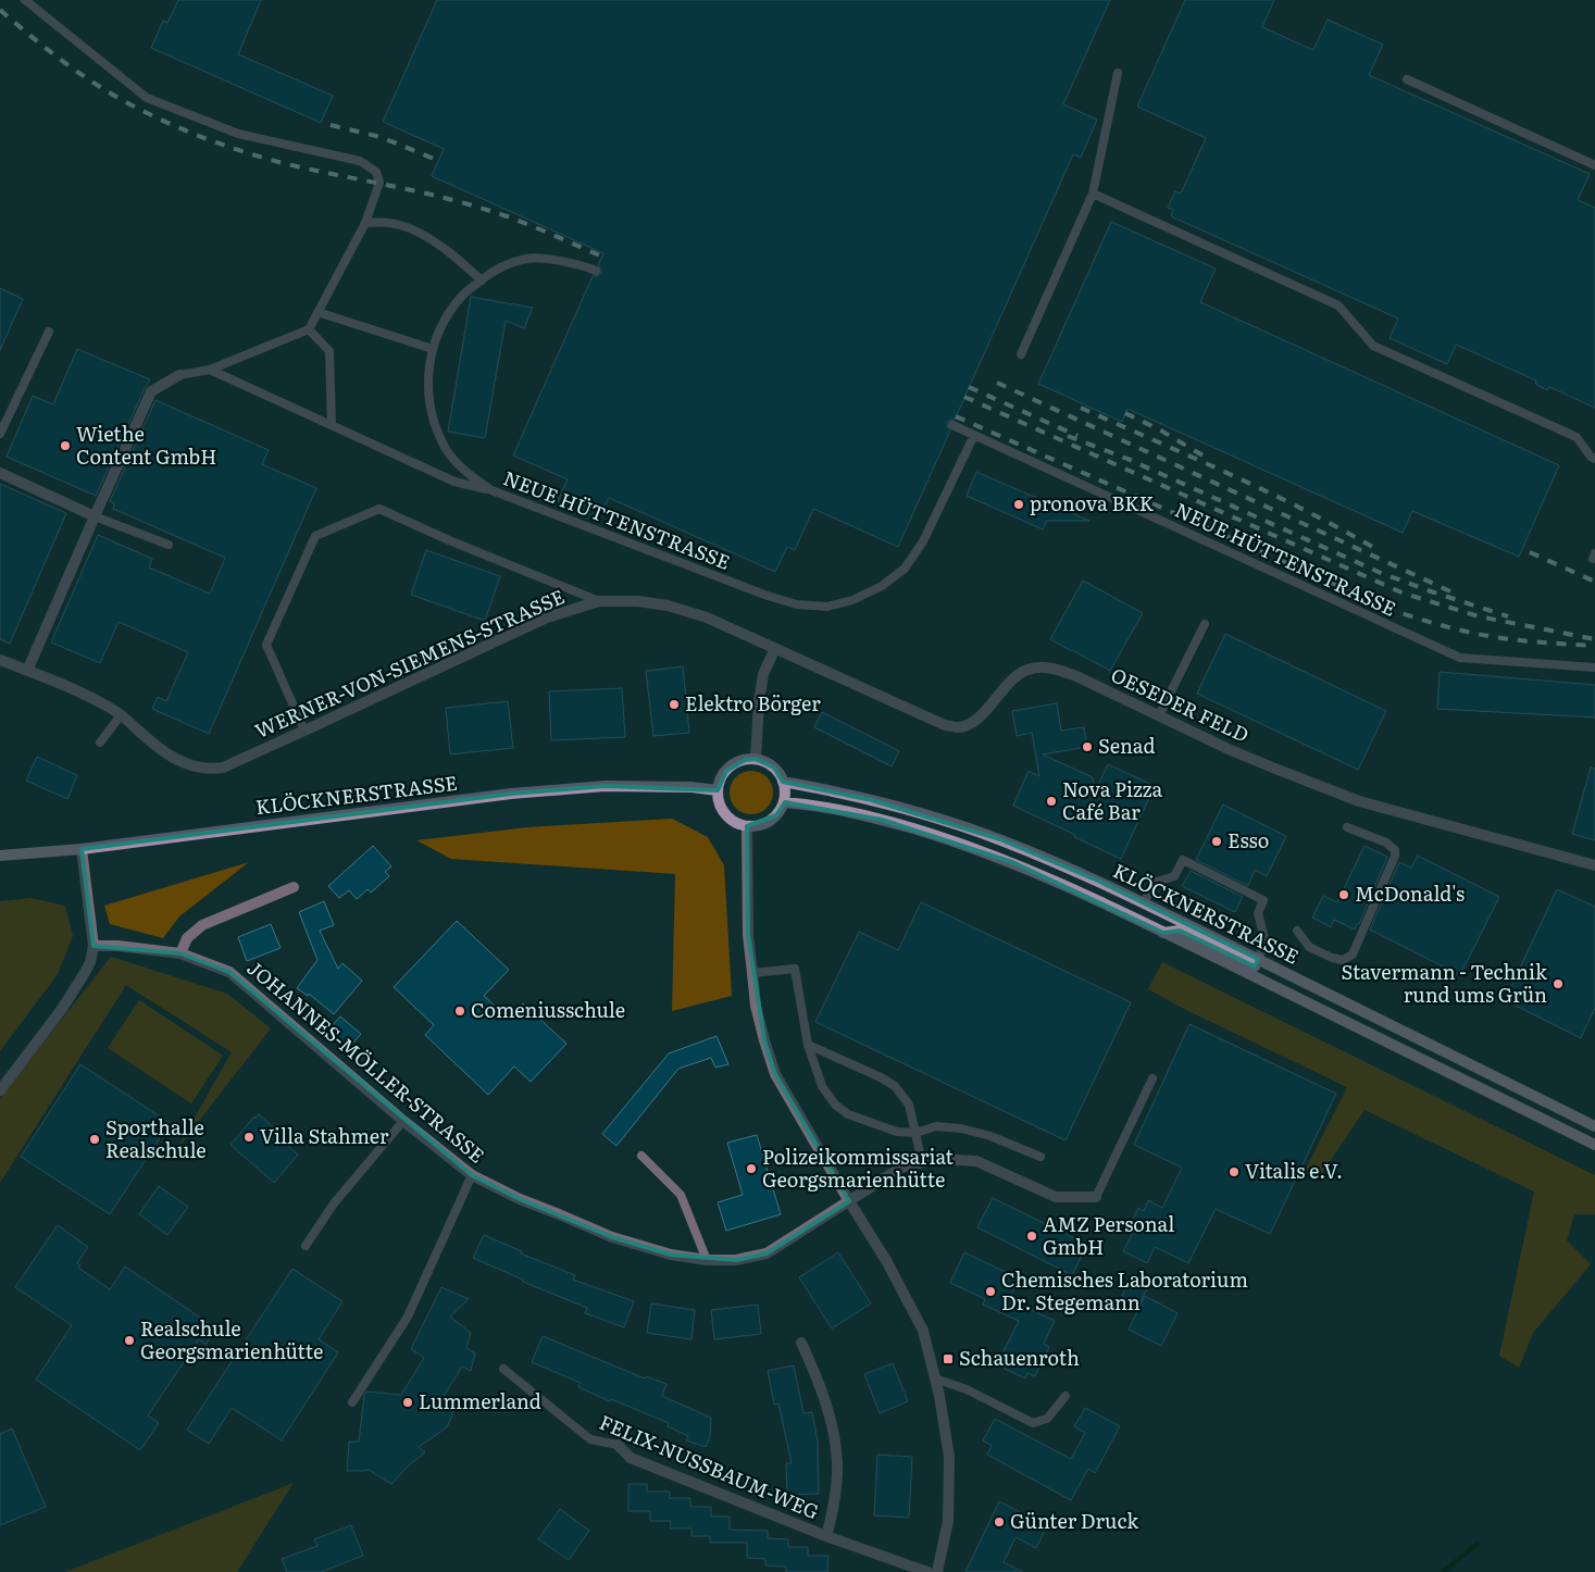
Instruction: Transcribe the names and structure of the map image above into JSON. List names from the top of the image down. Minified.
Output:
{"streets":{"main road":["KLÖCKNERSTRASSE"],"street":["WERNER-VON-SIEMENS-STRASSE","OESEDER FELD","JOHANNES-MÖLLER-STRASSE","FELIX-NUSSBAUM-WEG"],"lane":["NEUE HÜTTENSTRASSE"]},"crossings":[["WERNER-VON-SIEMENS-STRASSE","OESEDER FELD"]],"places":{"other":["Wiethe Content GmbH","pronova BKK","Elektro Börger","Senad","Nova Pizza Café Bar","Esso","McDonald's","Stavermann - Technik rund ums Grün","Comeniusschule","Villa Stahmer","Sporthalle Realschule","Polizeikommissariat Georgsmarienhütte","Vitalis e.V.","AMZ Personal GmbH","Chemisches Laboratorium Dr. Stegemann","Realschule Georgsmarienhütte","Lummerland","Günter Druck"],"transit":["Schauenroth"]}}
